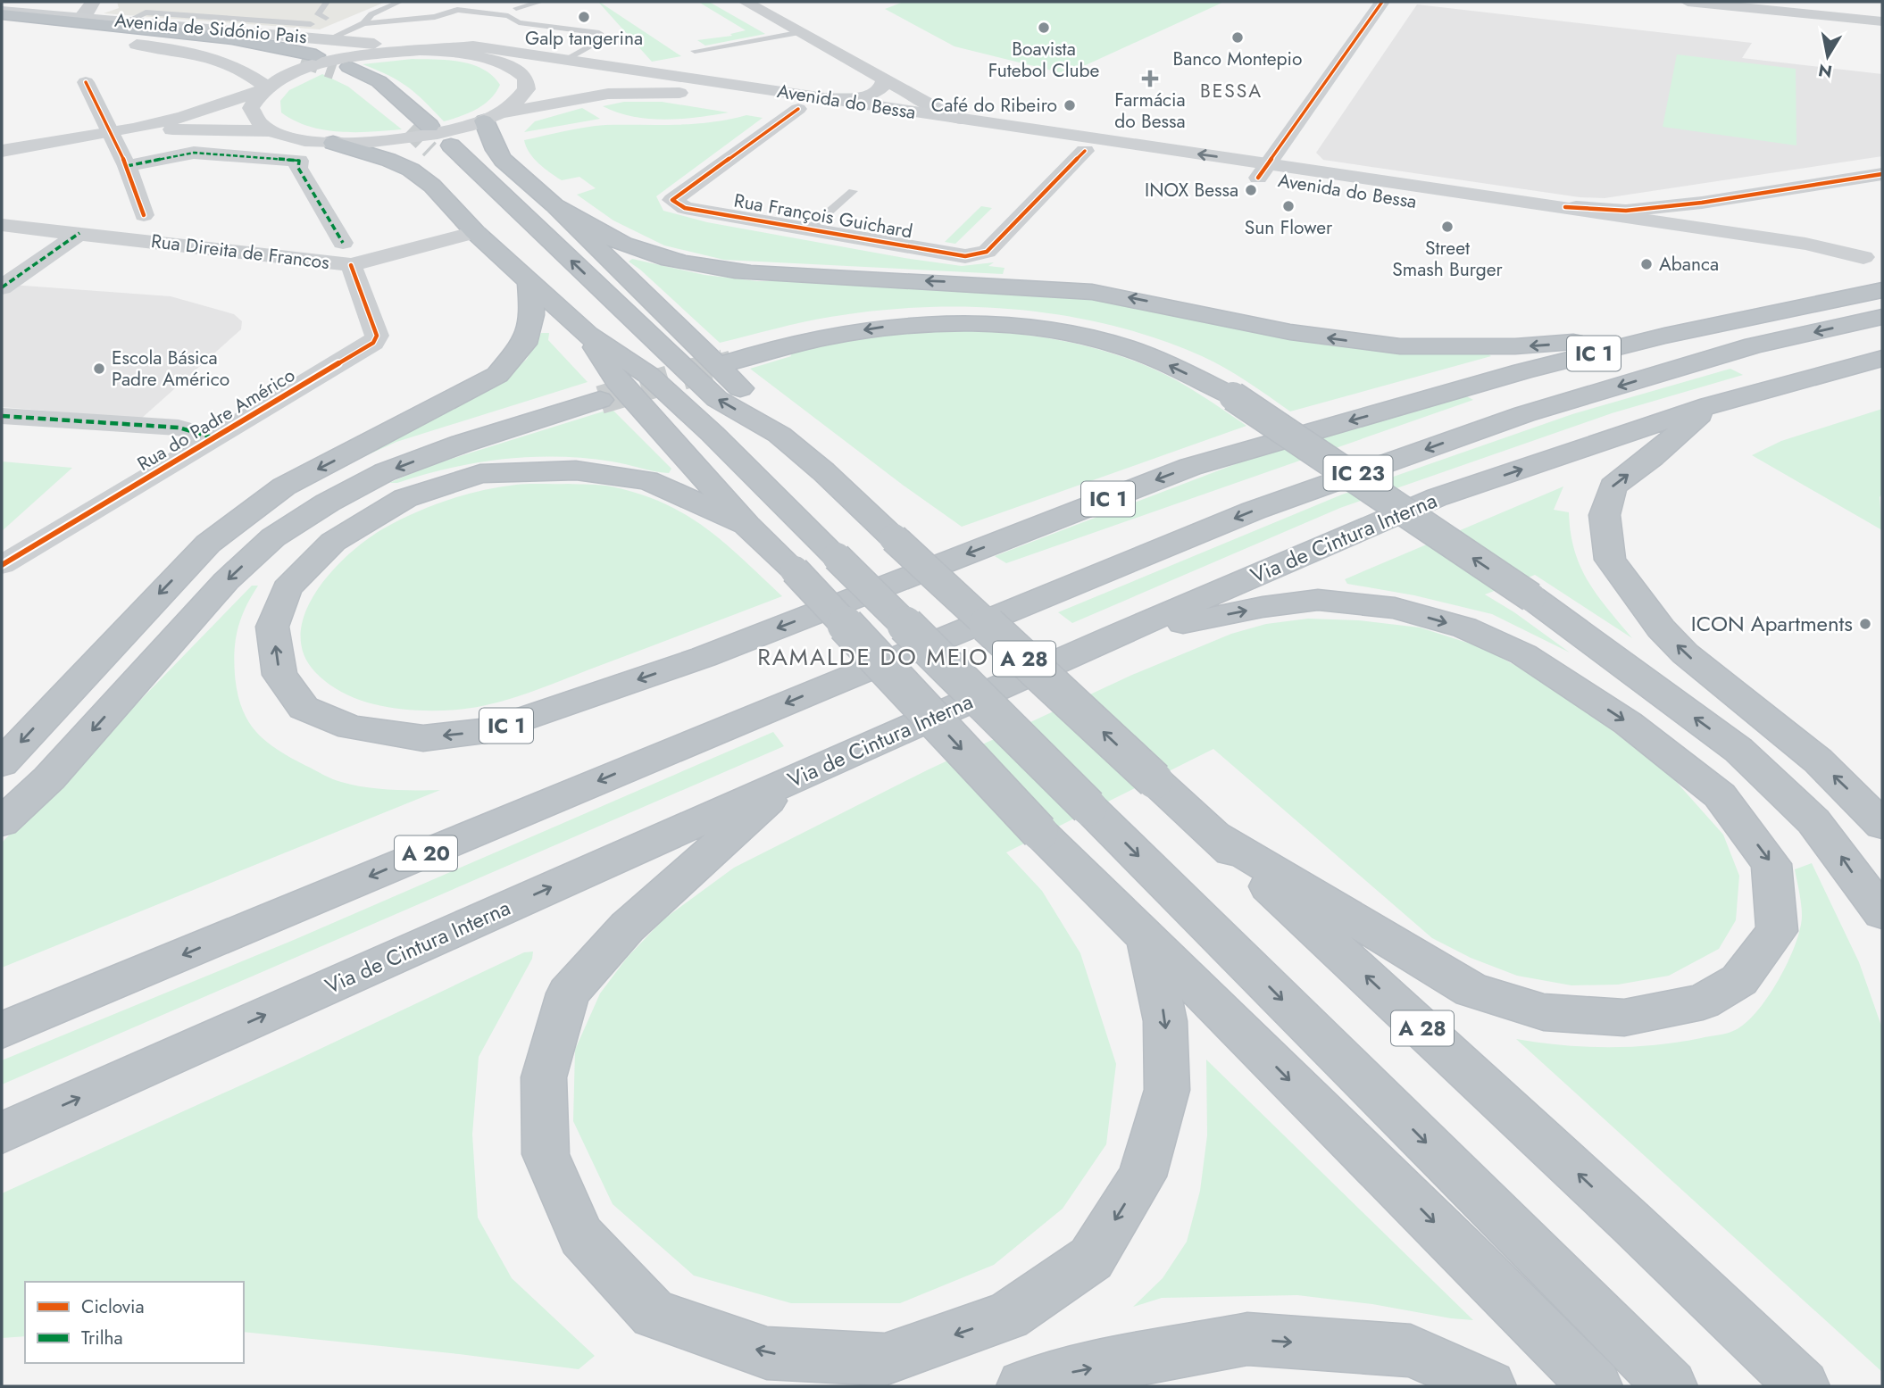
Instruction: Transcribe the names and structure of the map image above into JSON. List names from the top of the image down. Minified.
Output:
{"streets":{"highway":["IC 1","IC 23","Via de Cintura Interna","A 28","A 20"],"main road":["Avenida de Sidónio Pais","Avenida do Bessa"],"street":["Rua François Guichard","Rua Direita de Francos","Rua do Padre Américo"]},"crossings":[["Avenida de Sidónio Pais","Avenida do Bessa"],["Avenida do Bessa","Rua François Guichard"],["Rua Direita de Francos","Rua do Padre Américo"],["IC 23","A 20"]],"districts":["BESSA","RAMALDE DO MEIO"],"places":{"other":["Galp tangerina","Boavista Futebol Clube","Banco Montepio","Café do Ribeiro","INOX Bessa","Sun Flower","Street Smash Burger","Abanca","Escola Básica Padre Américo","ICON Apartments"],"health":["Farmácia do Bessa"]},"legend":["Ciclovia","Trilha"],"north":"bottom"}
